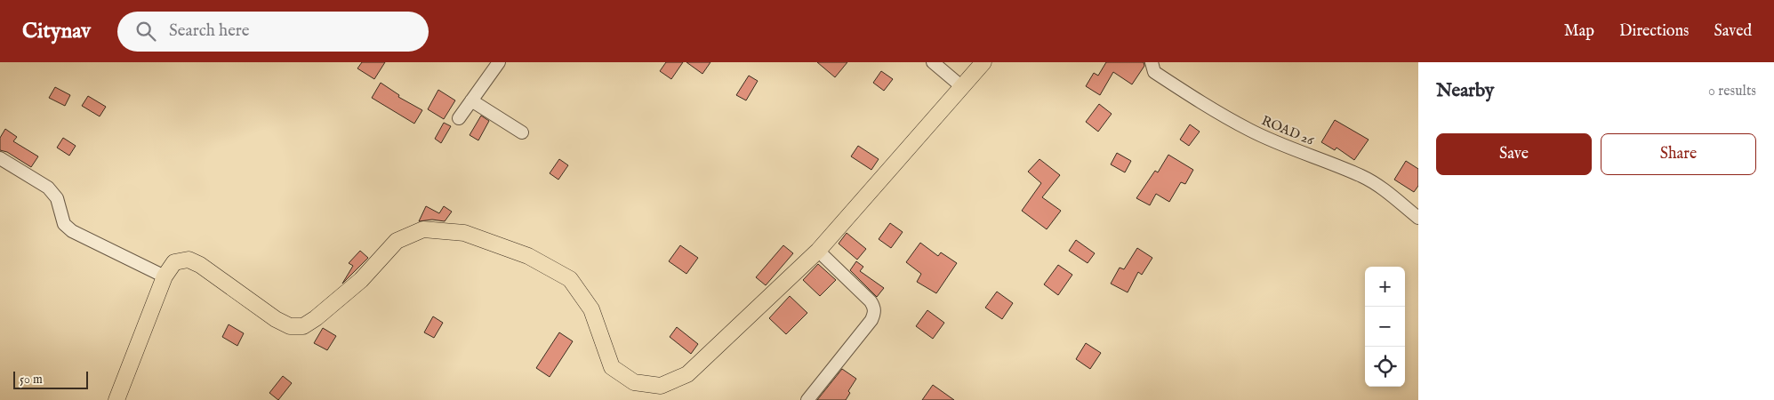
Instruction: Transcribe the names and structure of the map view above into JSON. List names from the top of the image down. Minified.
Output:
{"streets":{"street":["ROAD 26"]},"scale_bar":"50 m","page":{"header":"Citynav","search":"Search here","nav":["Map","Directions","Saved"],"heading":["Nearby","0 results"],"buttons":["Save","Share"],"map_buttons":["+","−"],"scale":"50 m"}}
